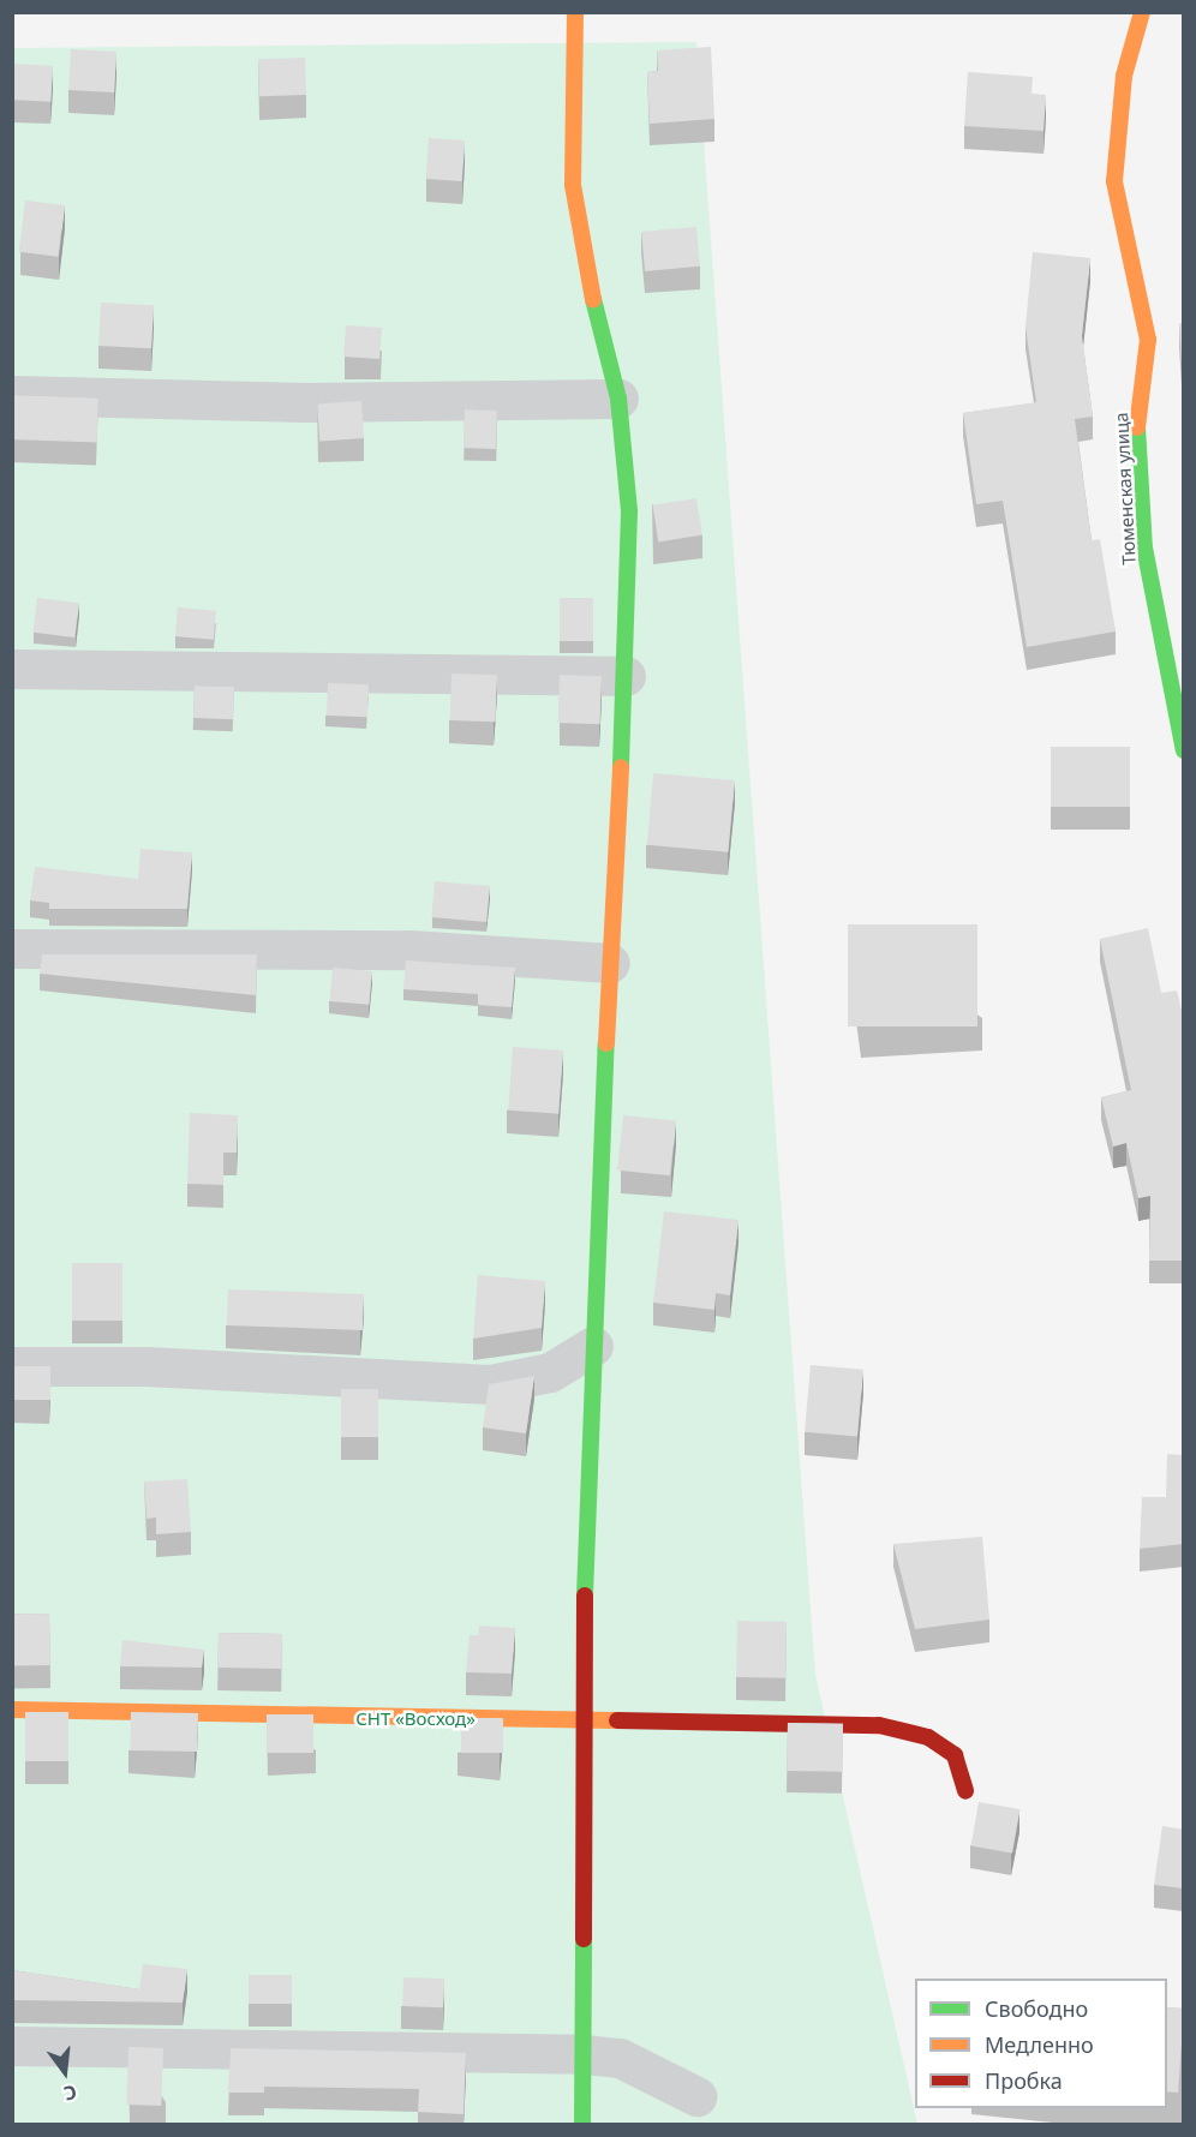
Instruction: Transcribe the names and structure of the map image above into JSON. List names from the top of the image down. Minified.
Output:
{"streets":{"street":["Тюменская улица"]},"parks":["СНТ «Восход»"],"legend":["Свободно","Медленно","Пробка"],"north":"bottom"}
